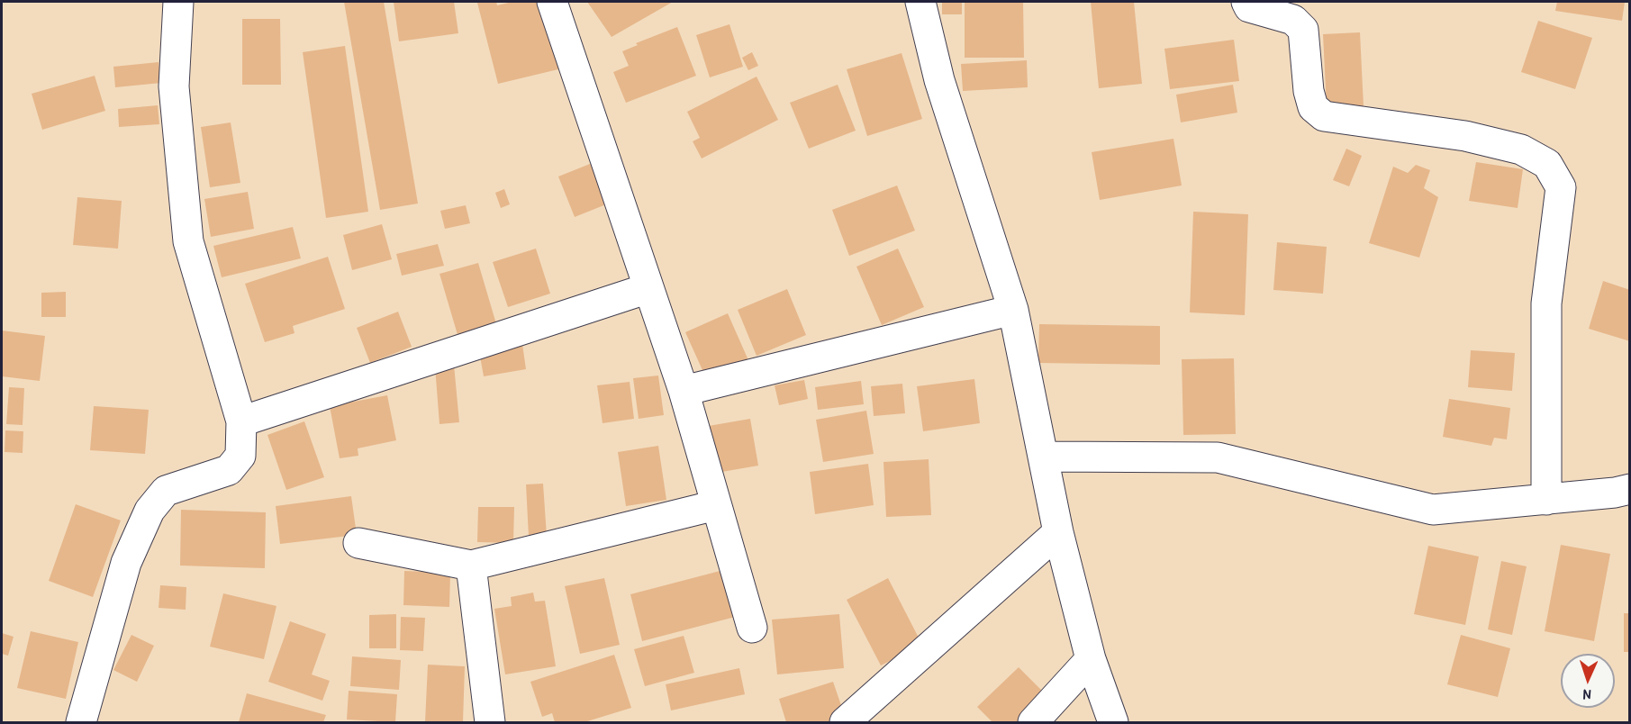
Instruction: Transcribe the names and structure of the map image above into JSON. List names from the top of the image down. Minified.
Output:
{"north":"bottom"}
